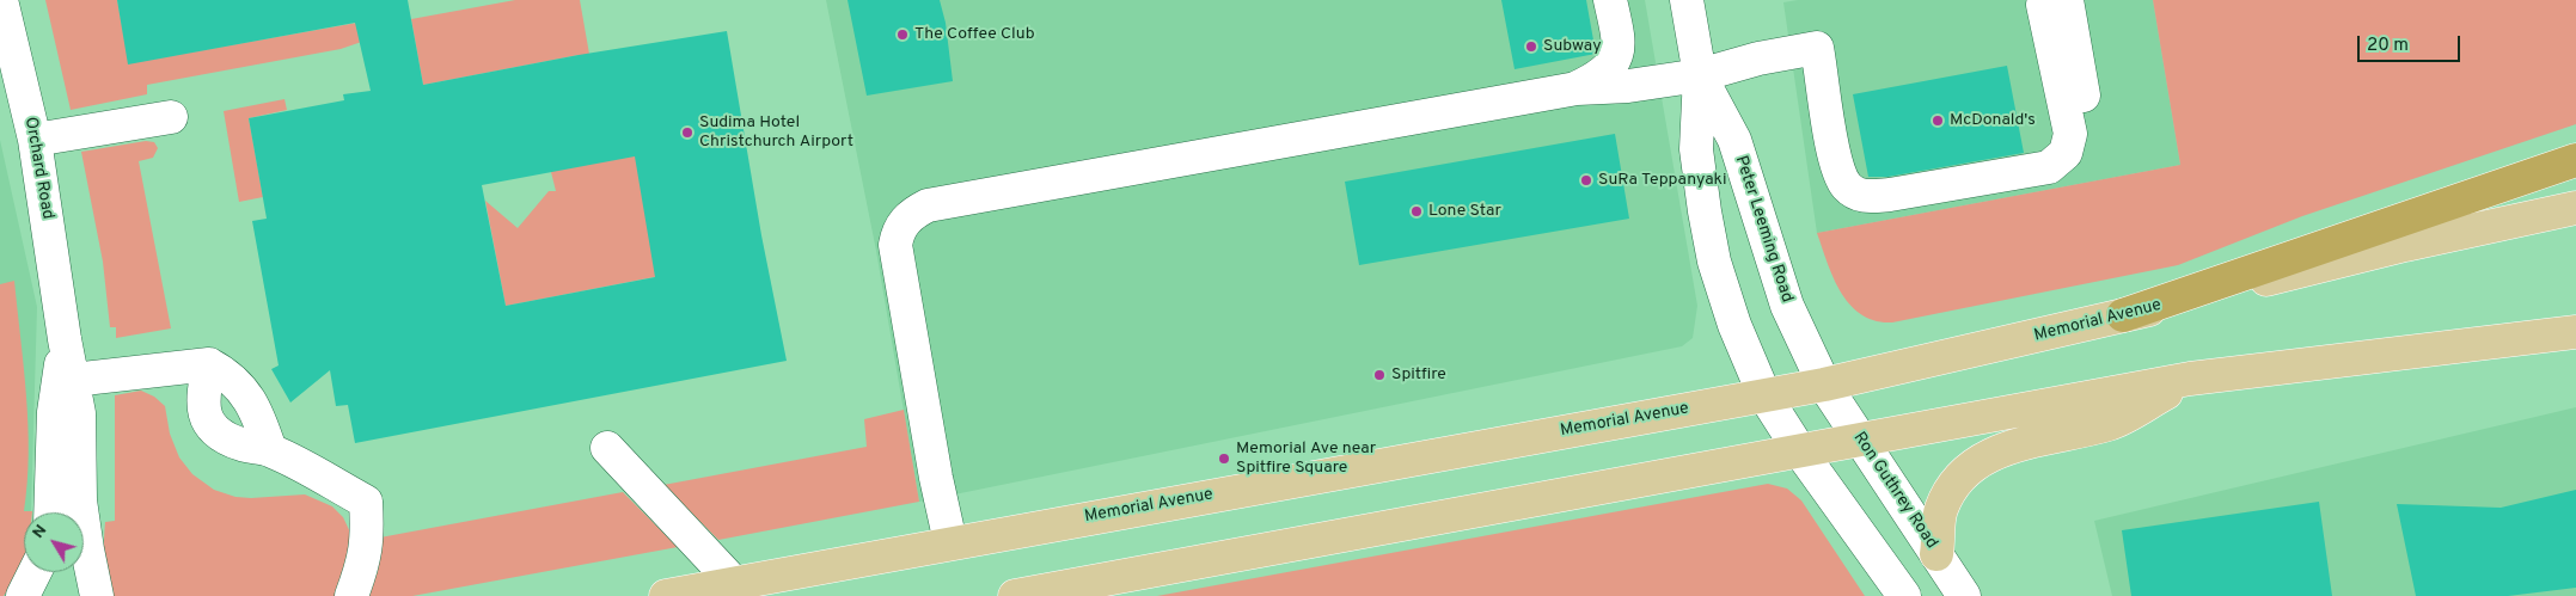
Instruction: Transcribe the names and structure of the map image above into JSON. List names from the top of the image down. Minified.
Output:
{"streets":{"main road":["Memorial Avenue"],"street":["Orchard Road","Peter Leeming Road","Ron Guthrey Road"]},"crossings":[["Peter Leeming Road","Memorial Avenue"],["Peter Leeming Road","Ron Guthrey Road"],["Memorial Avenue","Ron Guthrey Road"]],"places":["The Coffee Club","Subway","McDonald's","Sudima Hotel Christchurch Airport","SuRa Teppanyaki","Lone Star","Spitfire","Memorial Ave near Spitfire Square"],"scale_bar":"20 m","north":"top left"}
